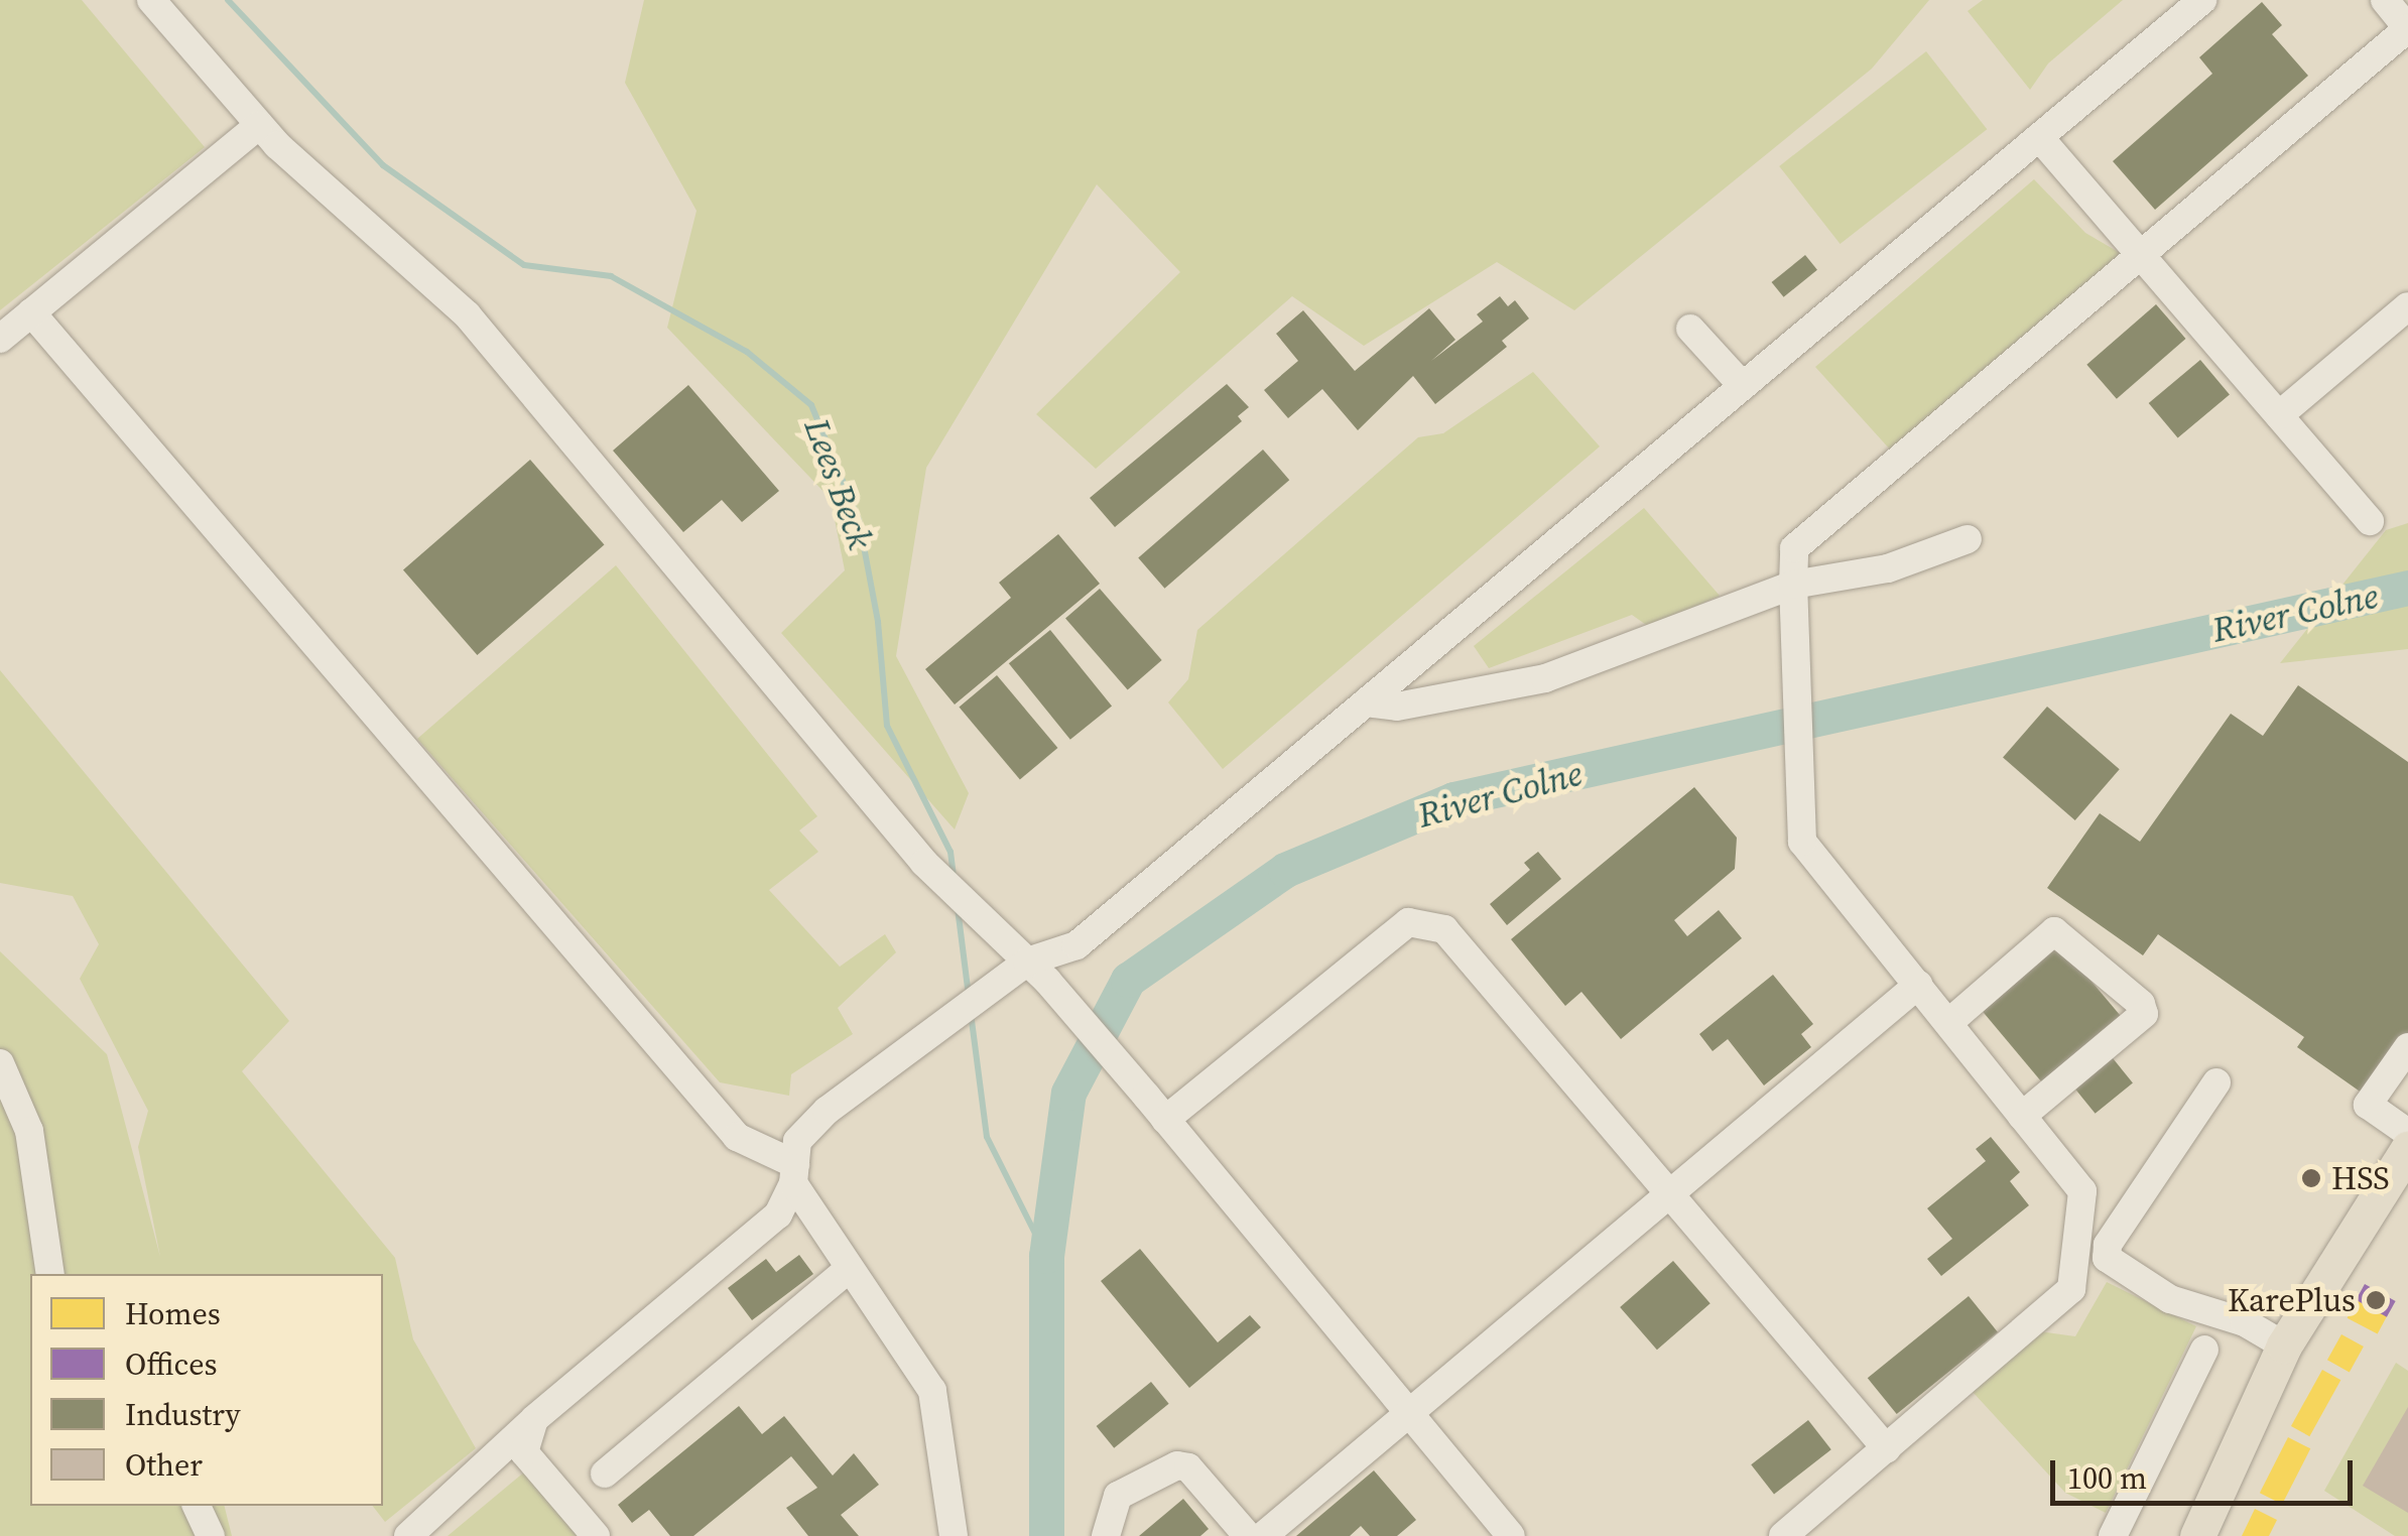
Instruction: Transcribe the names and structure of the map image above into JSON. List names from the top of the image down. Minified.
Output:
{"water":["Lees Beck","River Colne"],"places":["HSS","KarePlus"],"legend":["Homes","Offices","Industry","Other"],"scale_bar":"100 m"}
